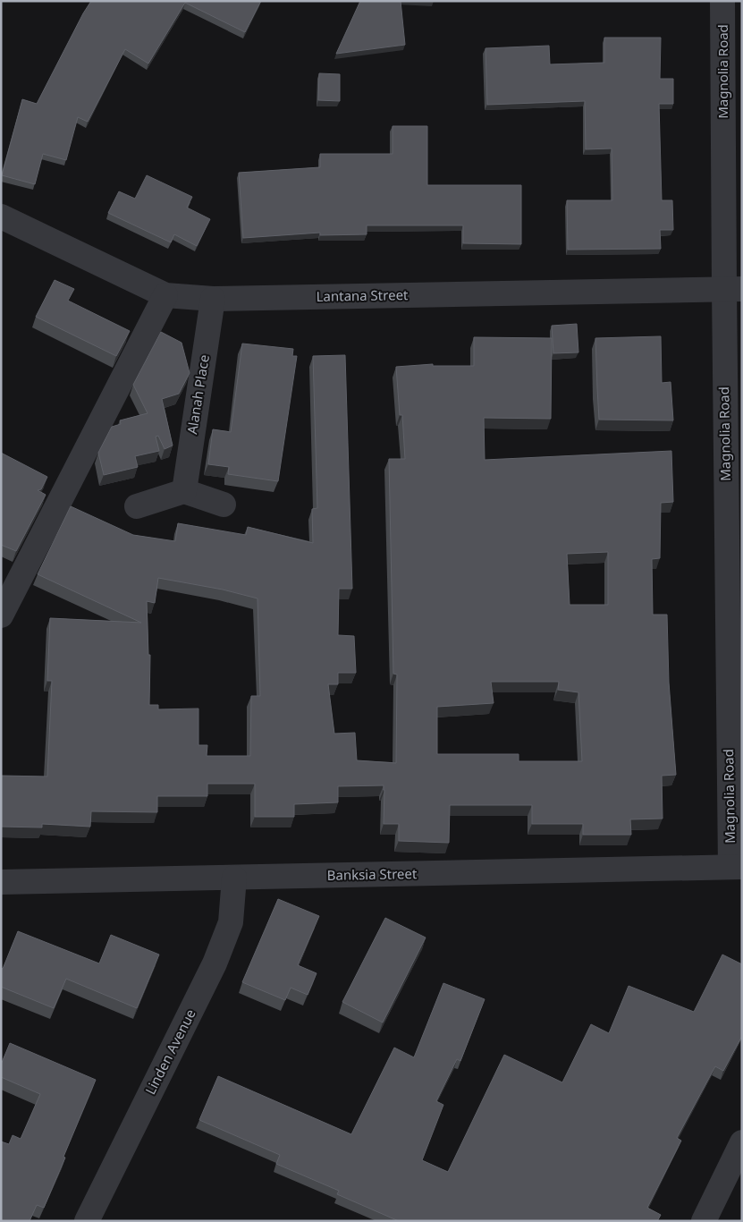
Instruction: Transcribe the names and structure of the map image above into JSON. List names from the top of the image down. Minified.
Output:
{"streets":{"street":["Magnolia Road","Lantana Street","Alanah Place","Banksia Street","Linden Avenue"]},"crossings":[["Magnolia Road","Lantana Street"],["Magnolia Road","Banksia Street"],["Lantana Street","Alanah Place"],["Banksia Street","Linden Avenue"]]}
